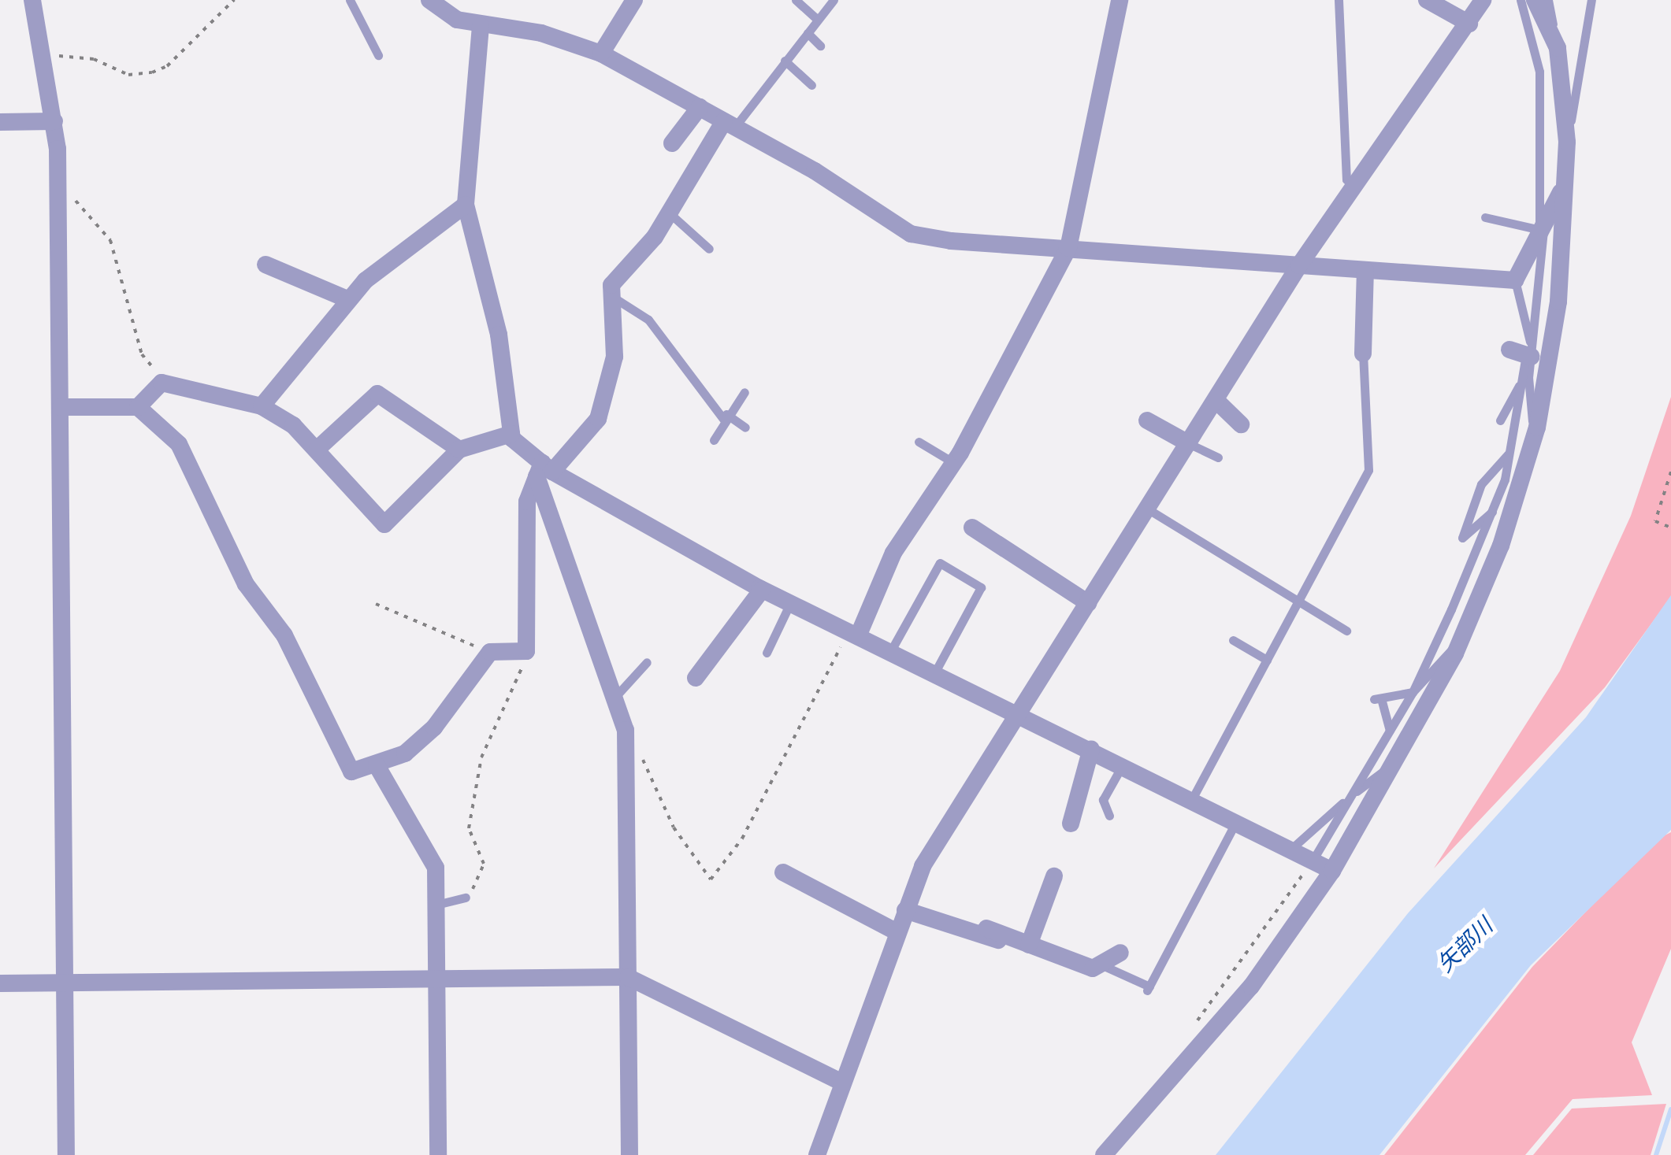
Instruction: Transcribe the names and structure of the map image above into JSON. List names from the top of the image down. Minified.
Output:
{"water":["矢部川"]}
